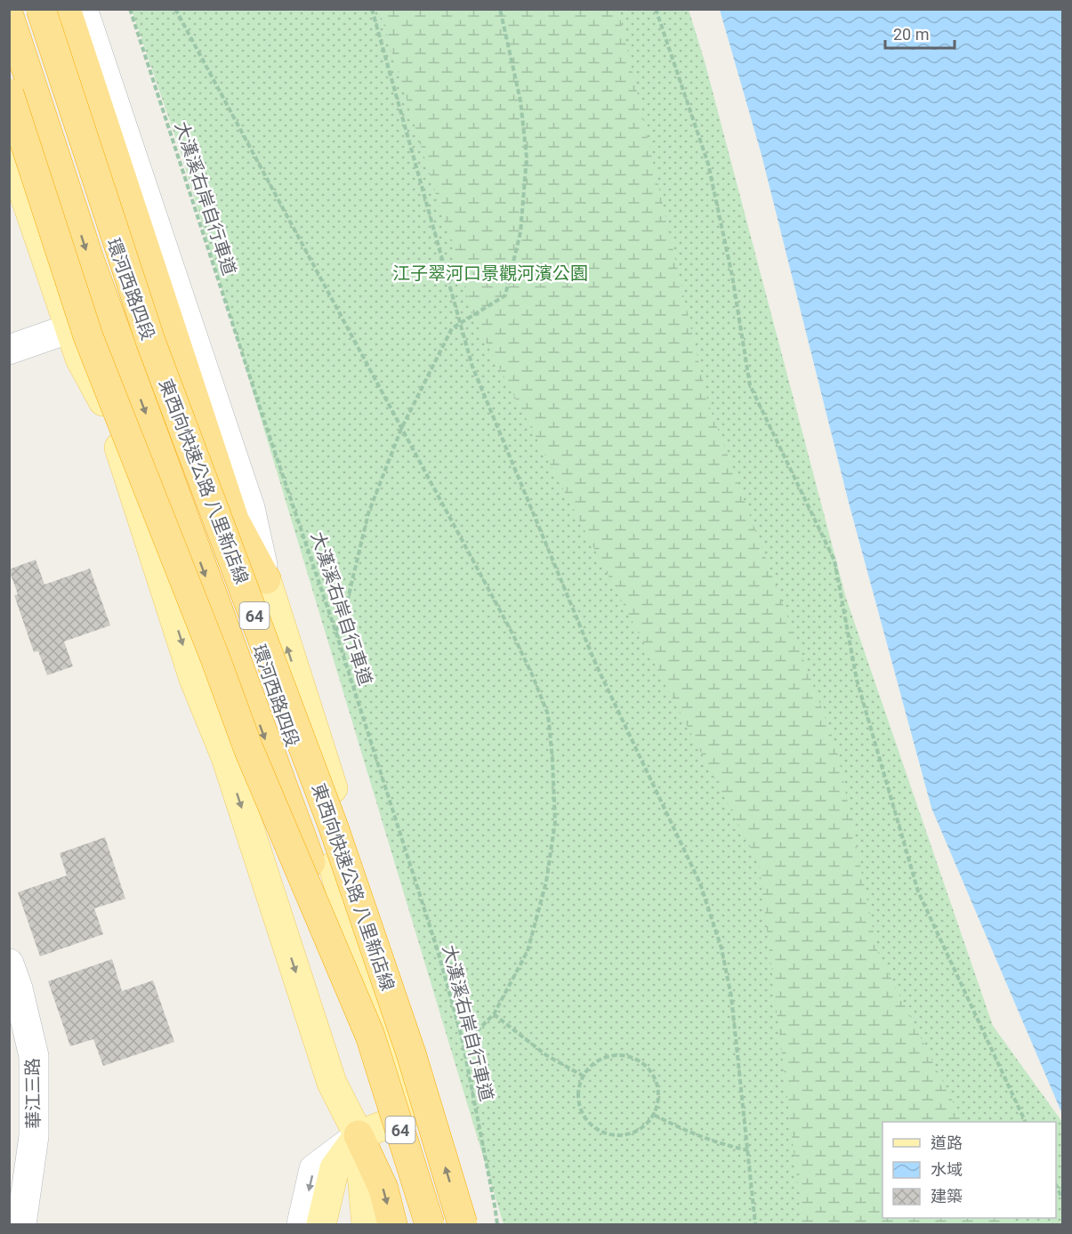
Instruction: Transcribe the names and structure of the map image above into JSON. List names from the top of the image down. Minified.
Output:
{"streets":{"highway":["東西向快速公路 八里新店線","64"],"main road":["環河西路四段"],"street":["華江三路"],"path":["大漢溪右岸自行車道"]},"crossings":[["環河西路四段","東西向快速公路 八里新店線"]],"parks":["江子翠河口景觀河濱公園"],"legend":["道路","水域","建築"],"scale_bar":"20 m"}
